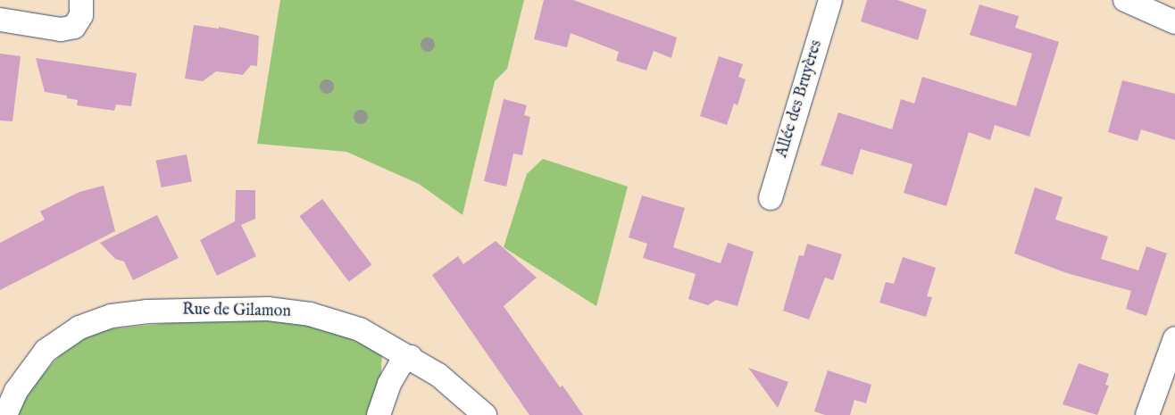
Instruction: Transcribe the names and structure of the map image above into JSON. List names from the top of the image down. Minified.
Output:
{"streets":{"street":["Allée des Bruyères","Rue de Gilamon"]}}
